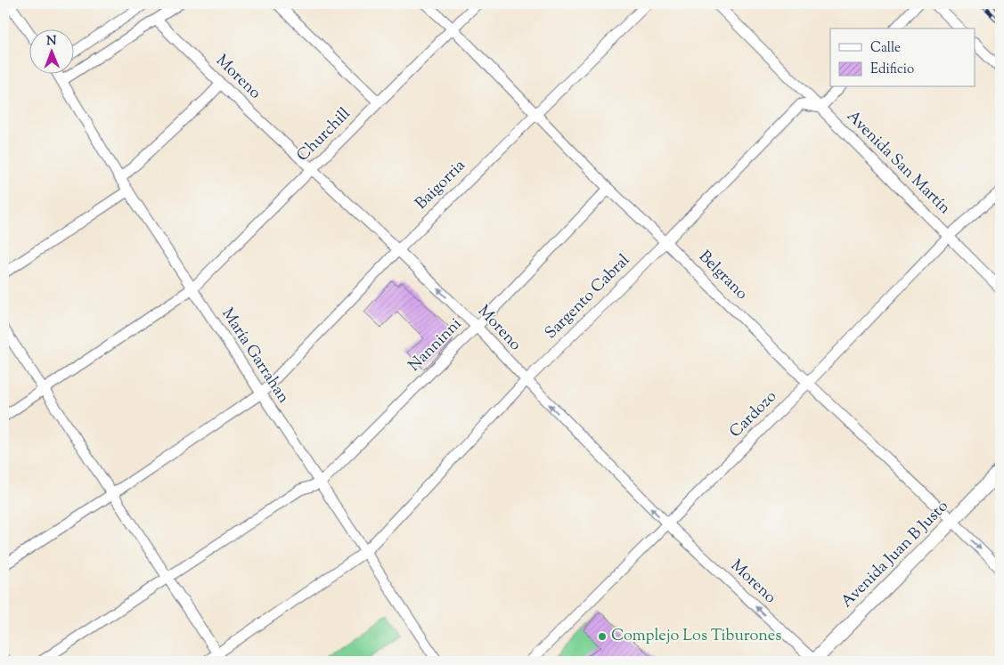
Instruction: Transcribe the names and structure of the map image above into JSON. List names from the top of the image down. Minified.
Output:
{"streets":{"main road":["Avenida Juan B Justo"],"street":["Moreno","Churchill","Avenida San Martín","Baigorria","Belgrano","Sargento Cabral","Nanninni","María Garrahan","Cardozo"]},"crossings":[["Moreno","Churchill"],["Moreno","Baigorria"],["Moreno","Sargento Cabral"],["Moreno","Nanninni"],["Moreno","Cardozo"],["Moreno","Avenida Juan B Justo"],["Churchill","Belgrano"],["Churchill","María Garrahan"],["Avenida San Martín","Sargento Cabral"],["Avenida San Martín","Cardozo"],["Baigorria","Belgrano"],["Baigorria","María Garrahan"],["Belgrano","Sargento Cabral"],["Belgrano","Nanninni"],["Belgrano","Cardozo"],["Belgrano","Avenida Juan B Justo"],["Sargento Cabral","María Garrahan"],["Nanninni","María Garrahan"]],"one_way":["Moreno"],"places":["Complejo Los Tiburones"],"legend":["Calle","Edificio"],"north":"top"}
